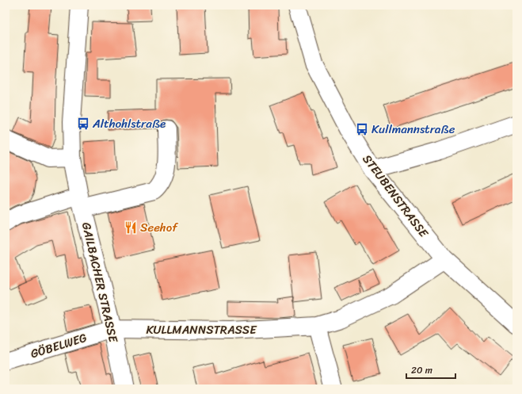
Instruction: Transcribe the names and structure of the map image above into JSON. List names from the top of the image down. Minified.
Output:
{"streets":{"street":["STEUBENSTRASSE","GAILBACHER STRASSE","KULLMANNSTRASSE","GÖBELWEG"]},"crossings":[["STEUBENSTRASSE","KULLMANNSTRASSE"],["GAILBACHER STRASSE","KULLMANNSTRASSE"],["GAILBACHER STRASSE","GÖBELWEG"],["KULLMANNSTRASSE","GÖBELWEG"]],"places":{"bus stop":["Althohlstraße","Kullmannstraße"],"restaurant":["Seehof"]},"scale_bar":"20 m"}
